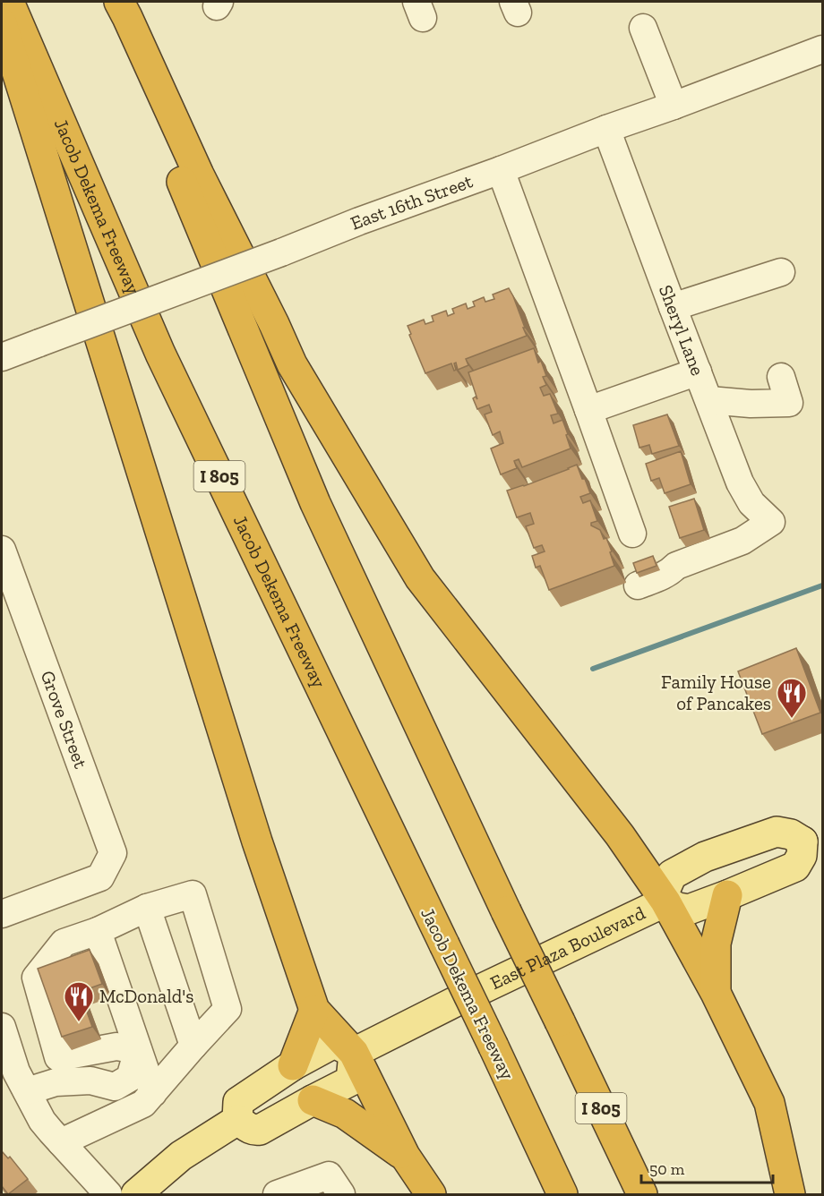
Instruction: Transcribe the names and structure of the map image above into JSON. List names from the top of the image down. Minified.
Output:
{"streets":{"highway":["Jacob Dekema Freeway","I 805"],"main road":["East Plaza Boulevard"],"street":["East 16th Street","Sheryl Lane","Grove Street"]},"crossings":[["East 16th Street","Sheryl Lane"]],"places":{"restaurant":["Family House of Pancakes","McDonald's"]},"scale_bar":"50 m"}
